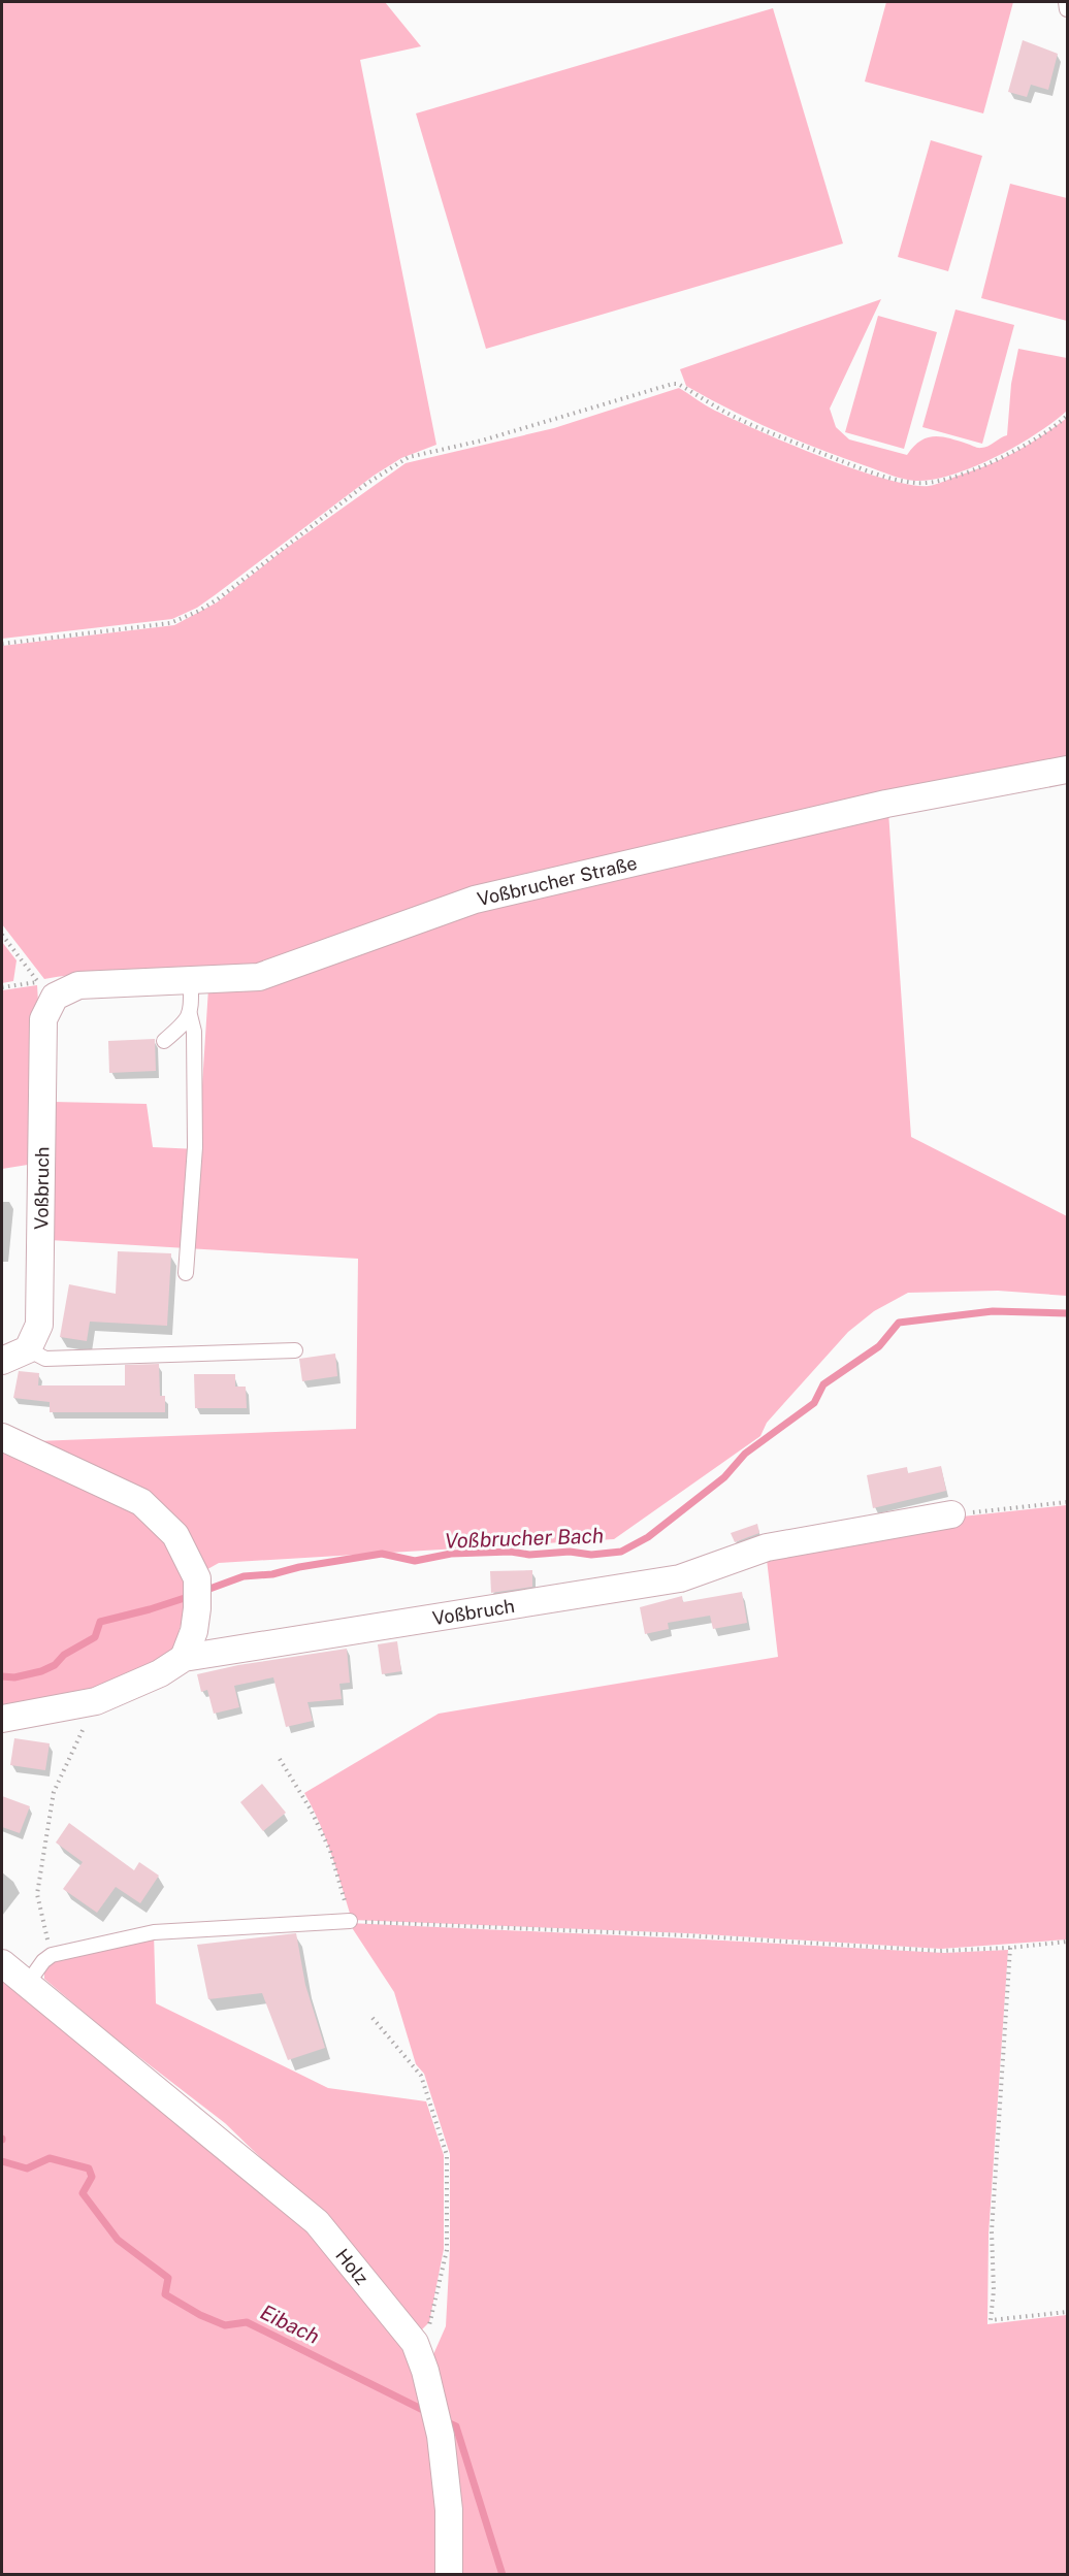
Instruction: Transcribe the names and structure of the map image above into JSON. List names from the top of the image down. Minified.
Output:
{"streets":{"street":["Voßbrucher Straße","Voßbruch","Holz"]},"crossings":[["Voßbrucher Straße","Voßbruch"]],"water":["Voßbrucher Bach","Eibach"]}
